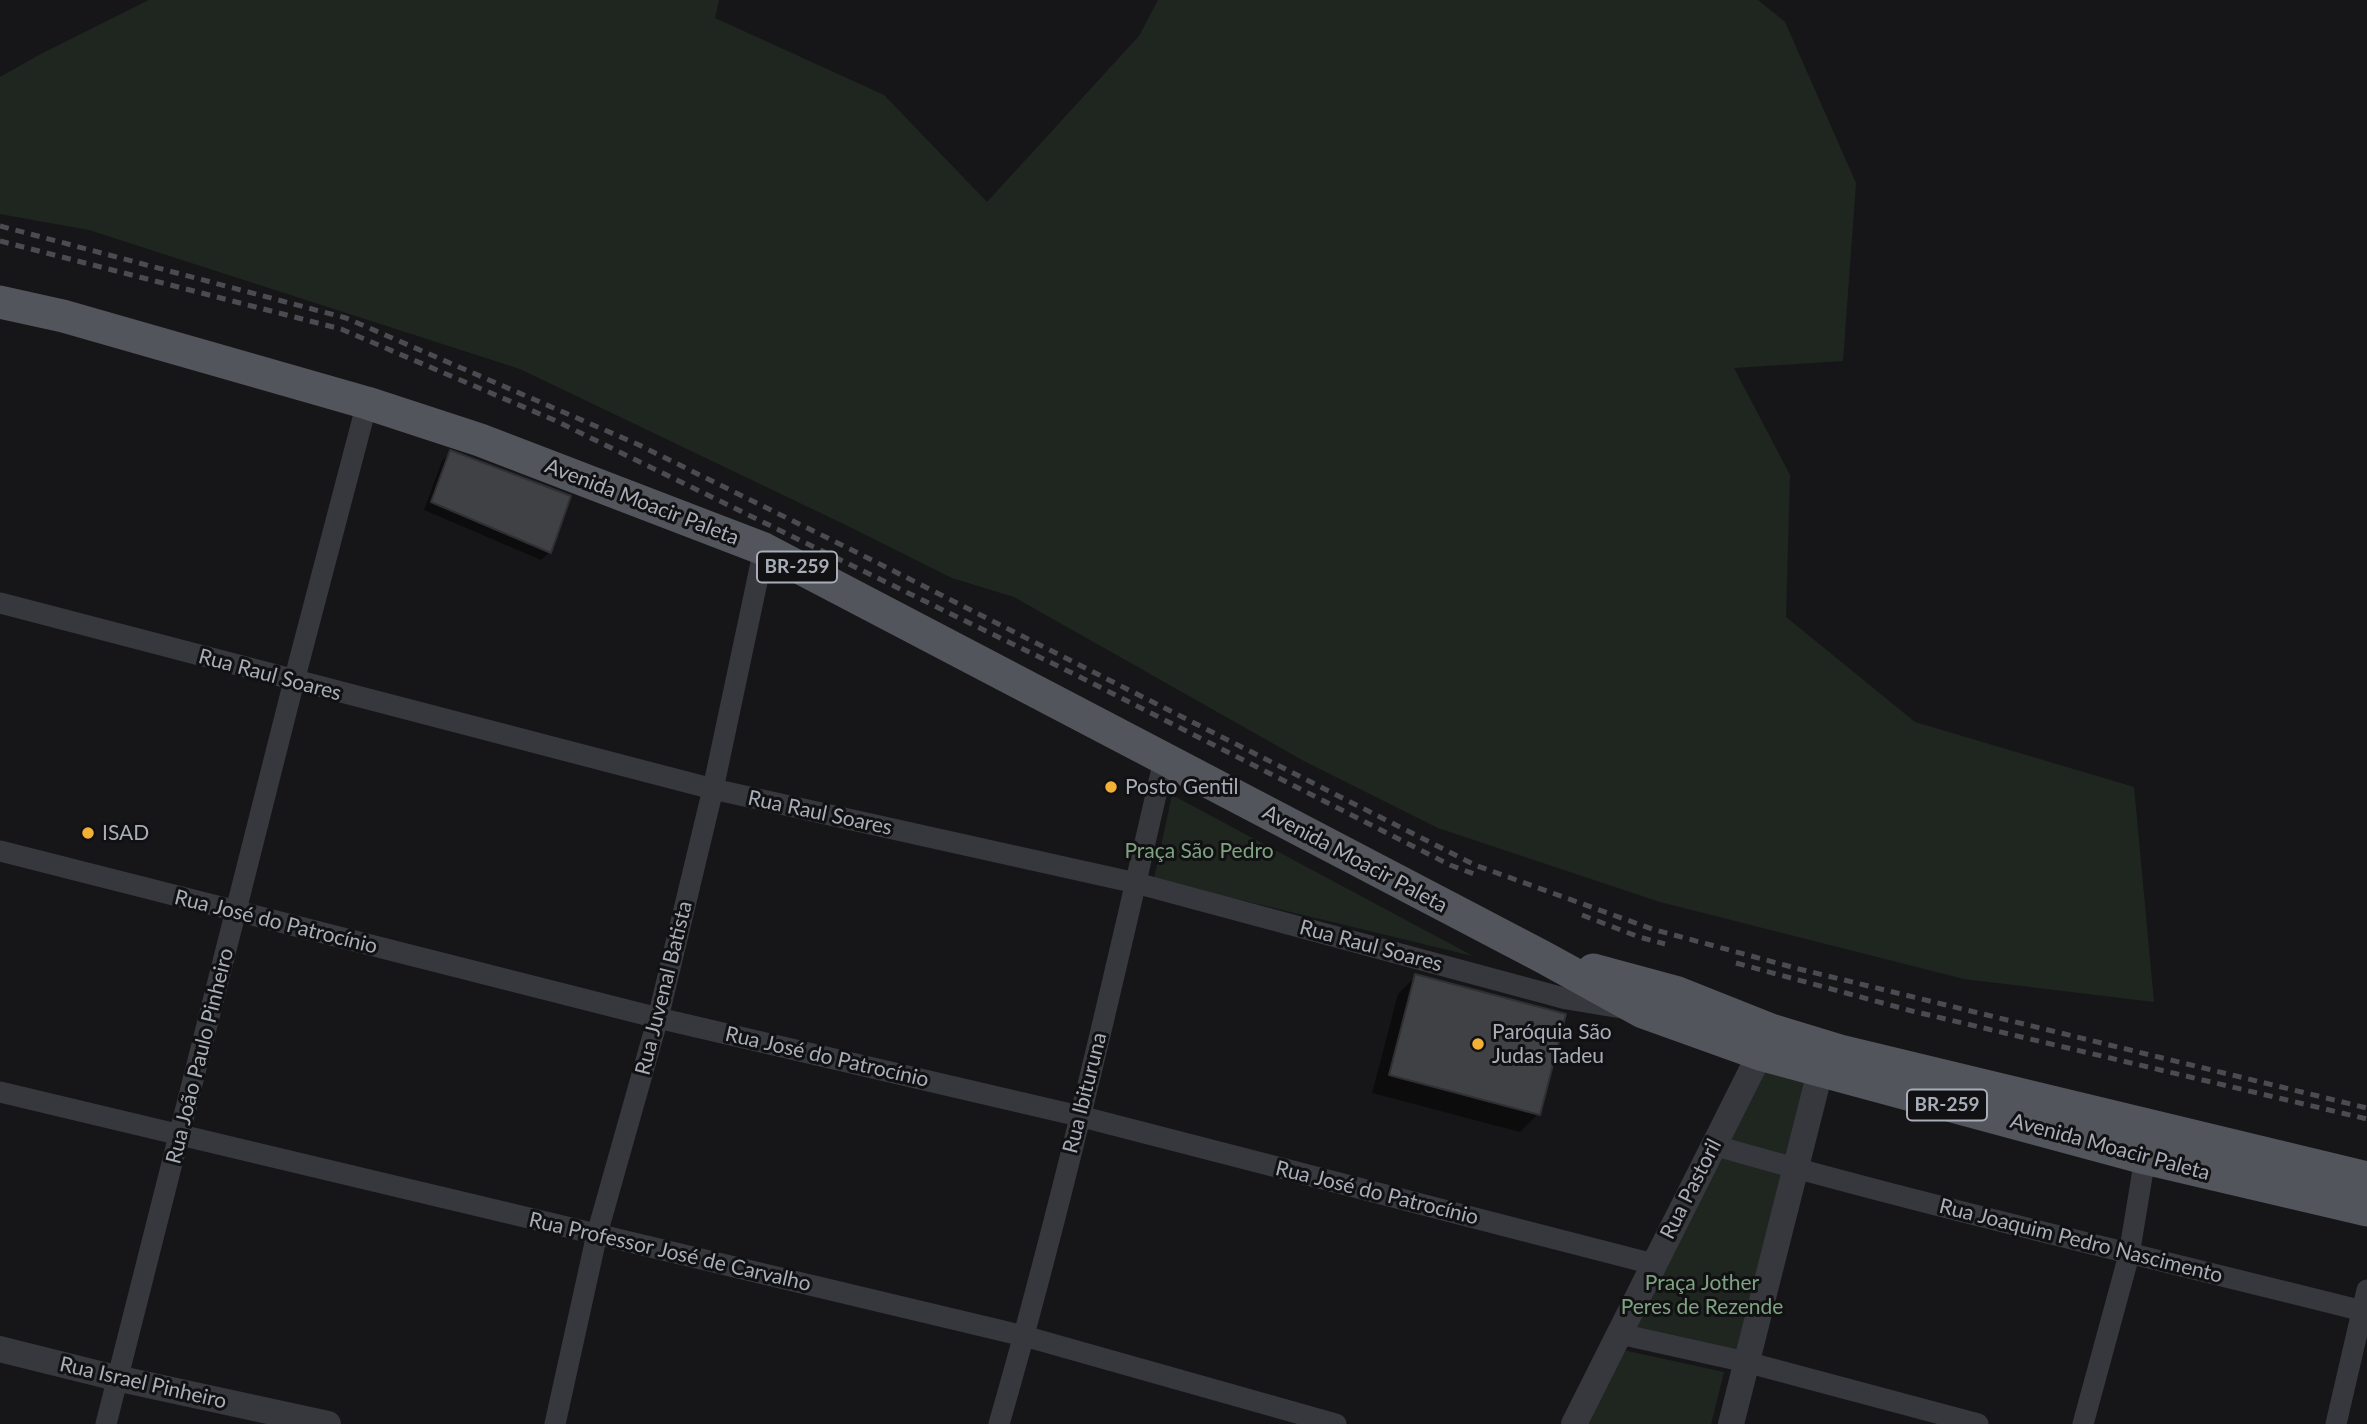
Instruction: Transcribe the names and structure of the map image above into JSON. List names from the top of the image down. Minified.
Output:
{"streets":{"main road":["Avenida Moacir Paleta","BR-259"],"street":["Rua Raul Soares","Rua José do Patrocínio","Rua Juvenal Batista","Rua João Paulo Pinheiro","Rua Ibituruna","Rua Pastoril","Rua Joaquim Pedro Nascimento","Rua Professor José de Carvalho","Rua Israel Pinheiro"]},"crossings":[["Avenida Moacir Paleta","Rua Raul Soares"],["Avenida Moacir Paleta","Rua Juvenal Batista"],["Avenida Moacir Paleta","Rua João Paulo Pinheiro"],["Avenida Moacir Paleta","Rua Ibituruna"],["Avenida Moacir Paleta","Rua Pastoril"],["Rua Raul Soares","Rua Juvenal Batista"],["Rua Raul Soares","Rua João Paulo Pinheiro"],["Rua Raul Soares","Rua Ibituruna"],["Rua José do Patrocínio","Rua Juvenal Batista"],["Rua José do Patrocínio","Rua João Paulo Pinheiro"],["Rua José do Patrocínio","Rua Ibituruna"],["Rua José do Patrocínio","Rua Pastoril"],["Rua Juvenal Batista","Rua Professor José de Carvalho"],["Rua João Paulo Pinheiro","Rua Professor José de Carvalho"],["Rua João Paulo Pinheiro","Rua Israel Pinheiro"],["Rua Ibituruna","Rua Professor José de Carvalho"],["Rua Pastoril","Rua Joaquim Pedro Nascimento"]],"parks":["Praça São Pedro","Praça Jother Peres de Rezende"],"places":["Posto Gentil","ISAD","Paróquia São Judas Tadeu"]}
